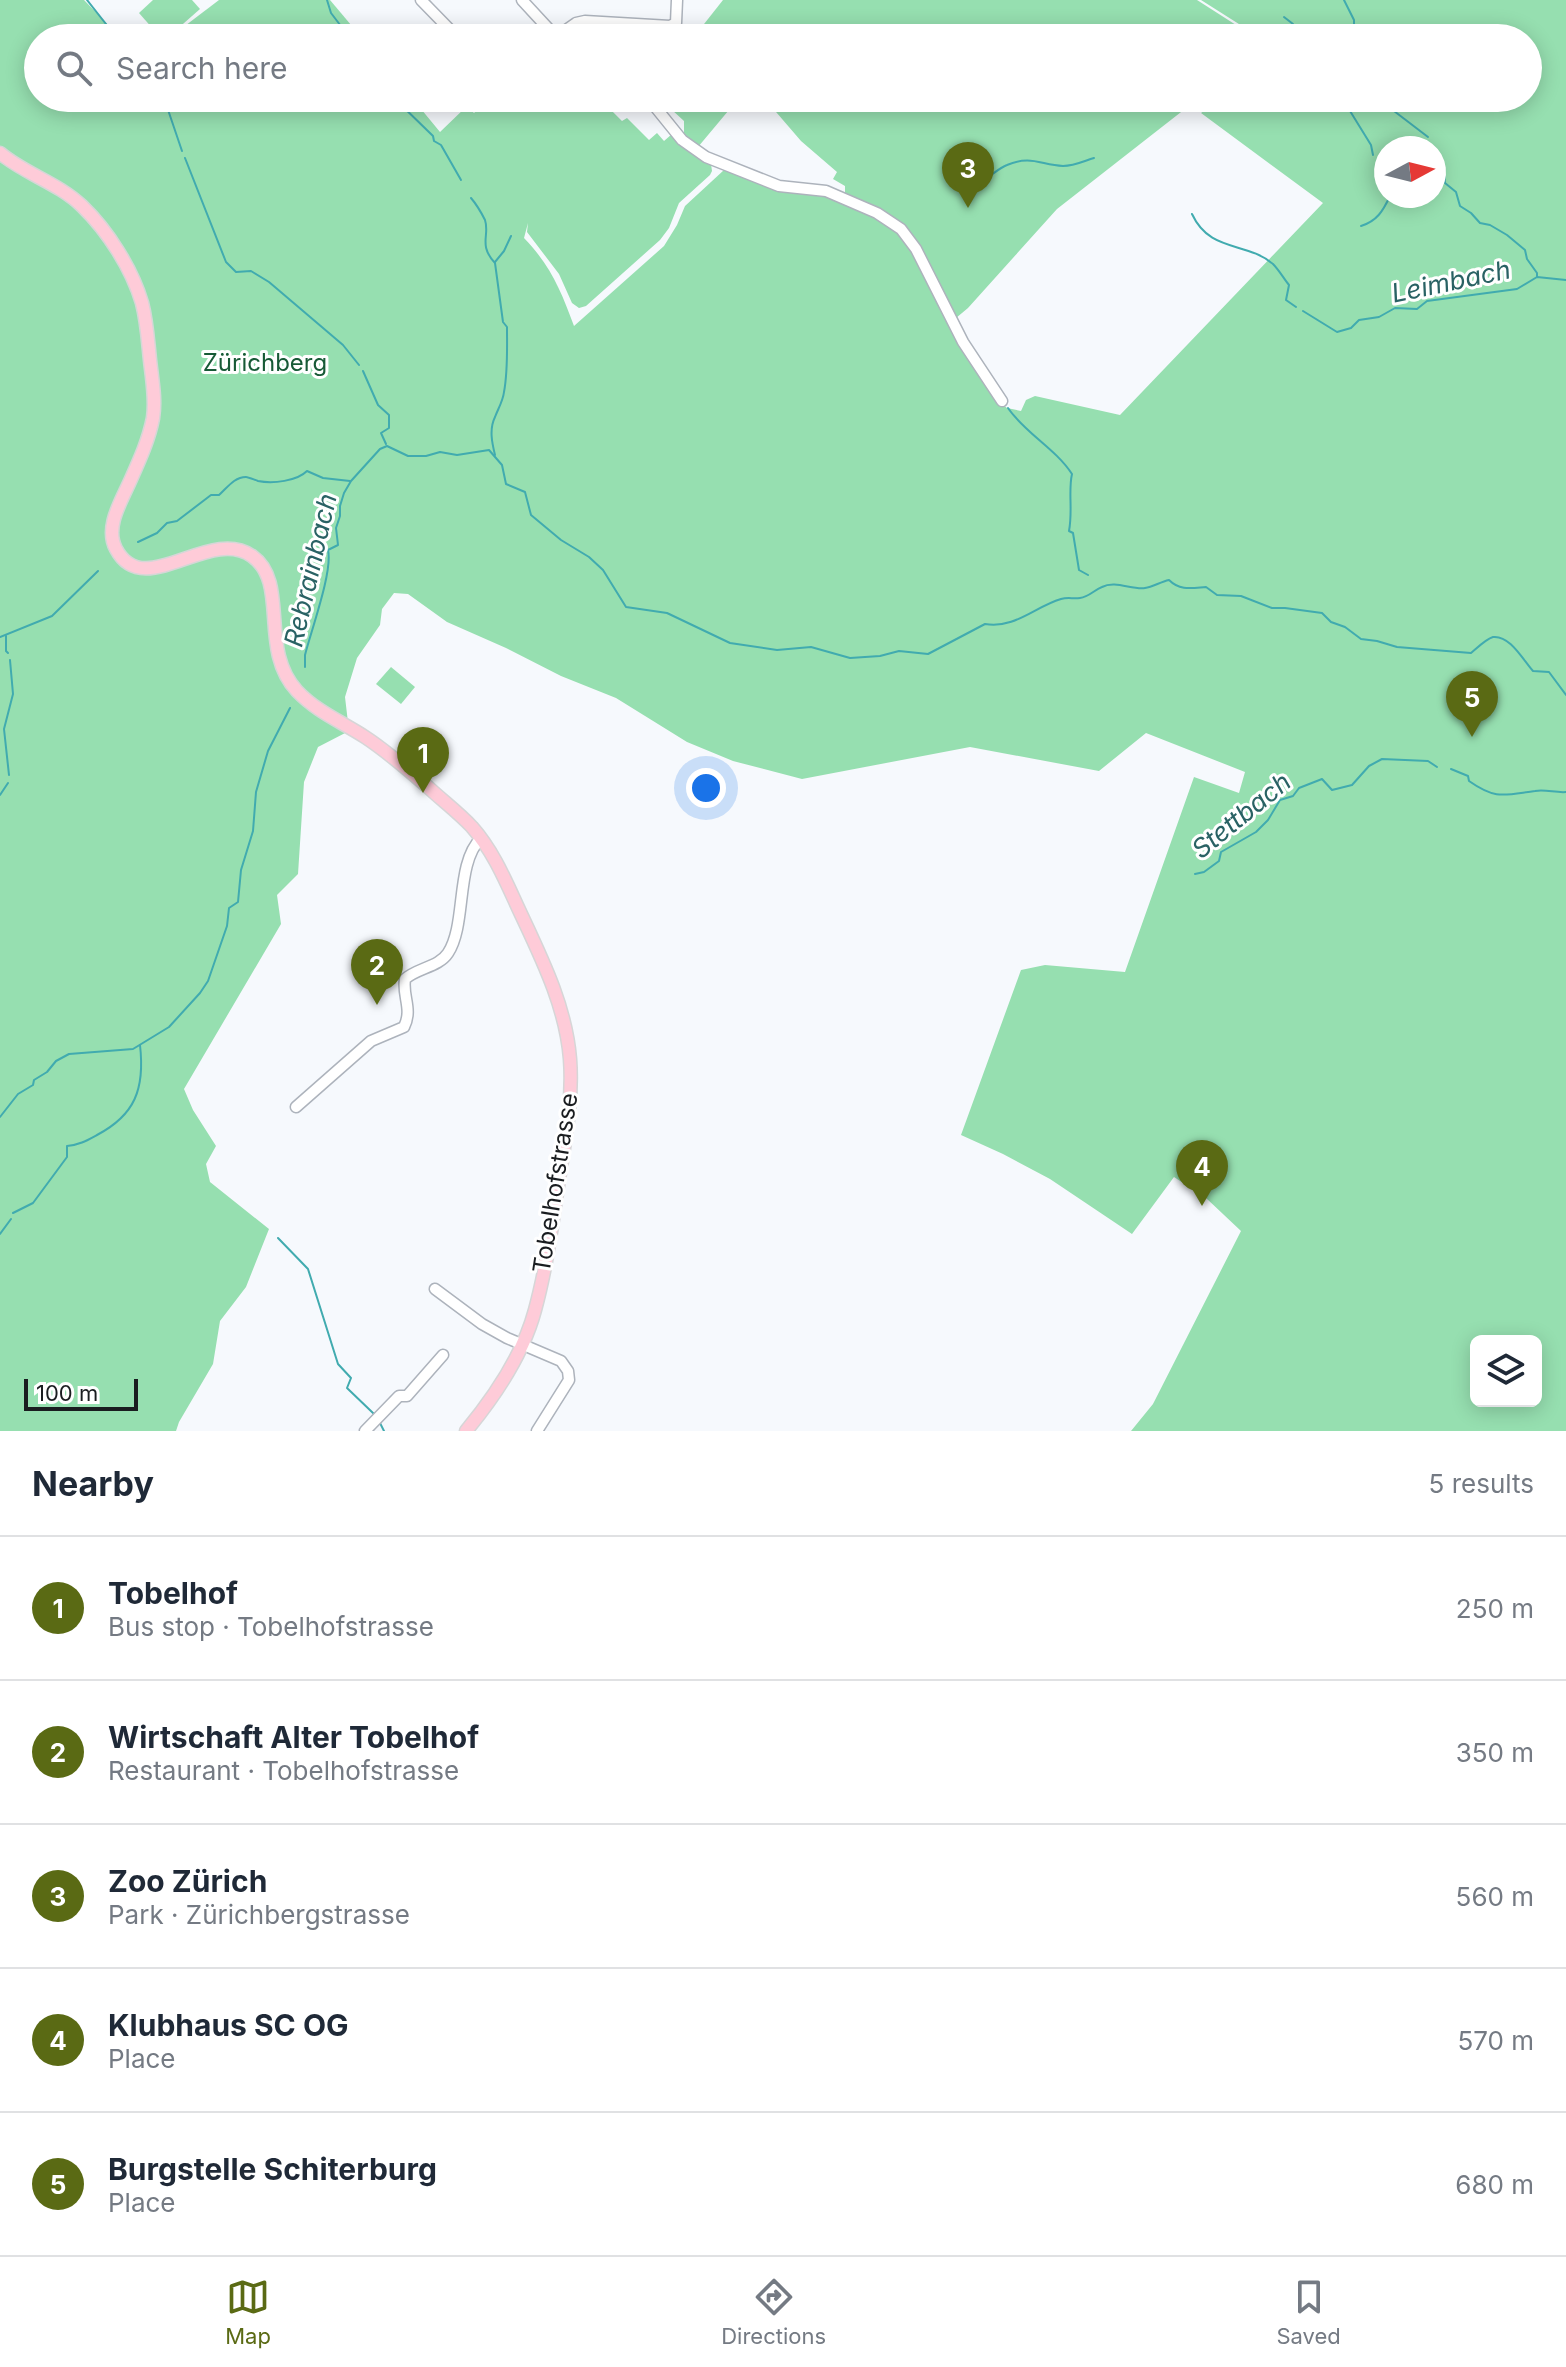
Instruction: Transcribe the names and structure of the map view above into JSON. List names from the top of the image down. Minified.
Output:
{"streets":{"main road":["Tobelhofstrasse"]},"water":["Leimbach","Rebrainbach","Stettbach"],"parks":["Zürichberg"],"scale_bar":"100 m","north":"right","page":{"search":"Search here","pins":["3","5","1","2","4"],"scale":"100 m","heading":["Nearby","5 results"],"list":[{"mark":"1","name":"Tobelhof","note":"Bus stop · Tobelhofstrasse","value":"250 m"},{"mark":"2","name":"Wirtschaft Alter Tobelhof","note":"Restaurant · Tobelhofstrasse","value":"350 m"},{"mark":"3","name":"Zoo Zürich","note":"Park · Zürichbergstrasse","value":"560 m"},{"mark":"4","name":"Klubhaus SC OG","note":"Place","value":"570 m"},{"mark":"5","name":"Burgstelle Schiterburg","note":"Place","value":"680 m"}],"nav":["Map","Directions","Saved"]}}
